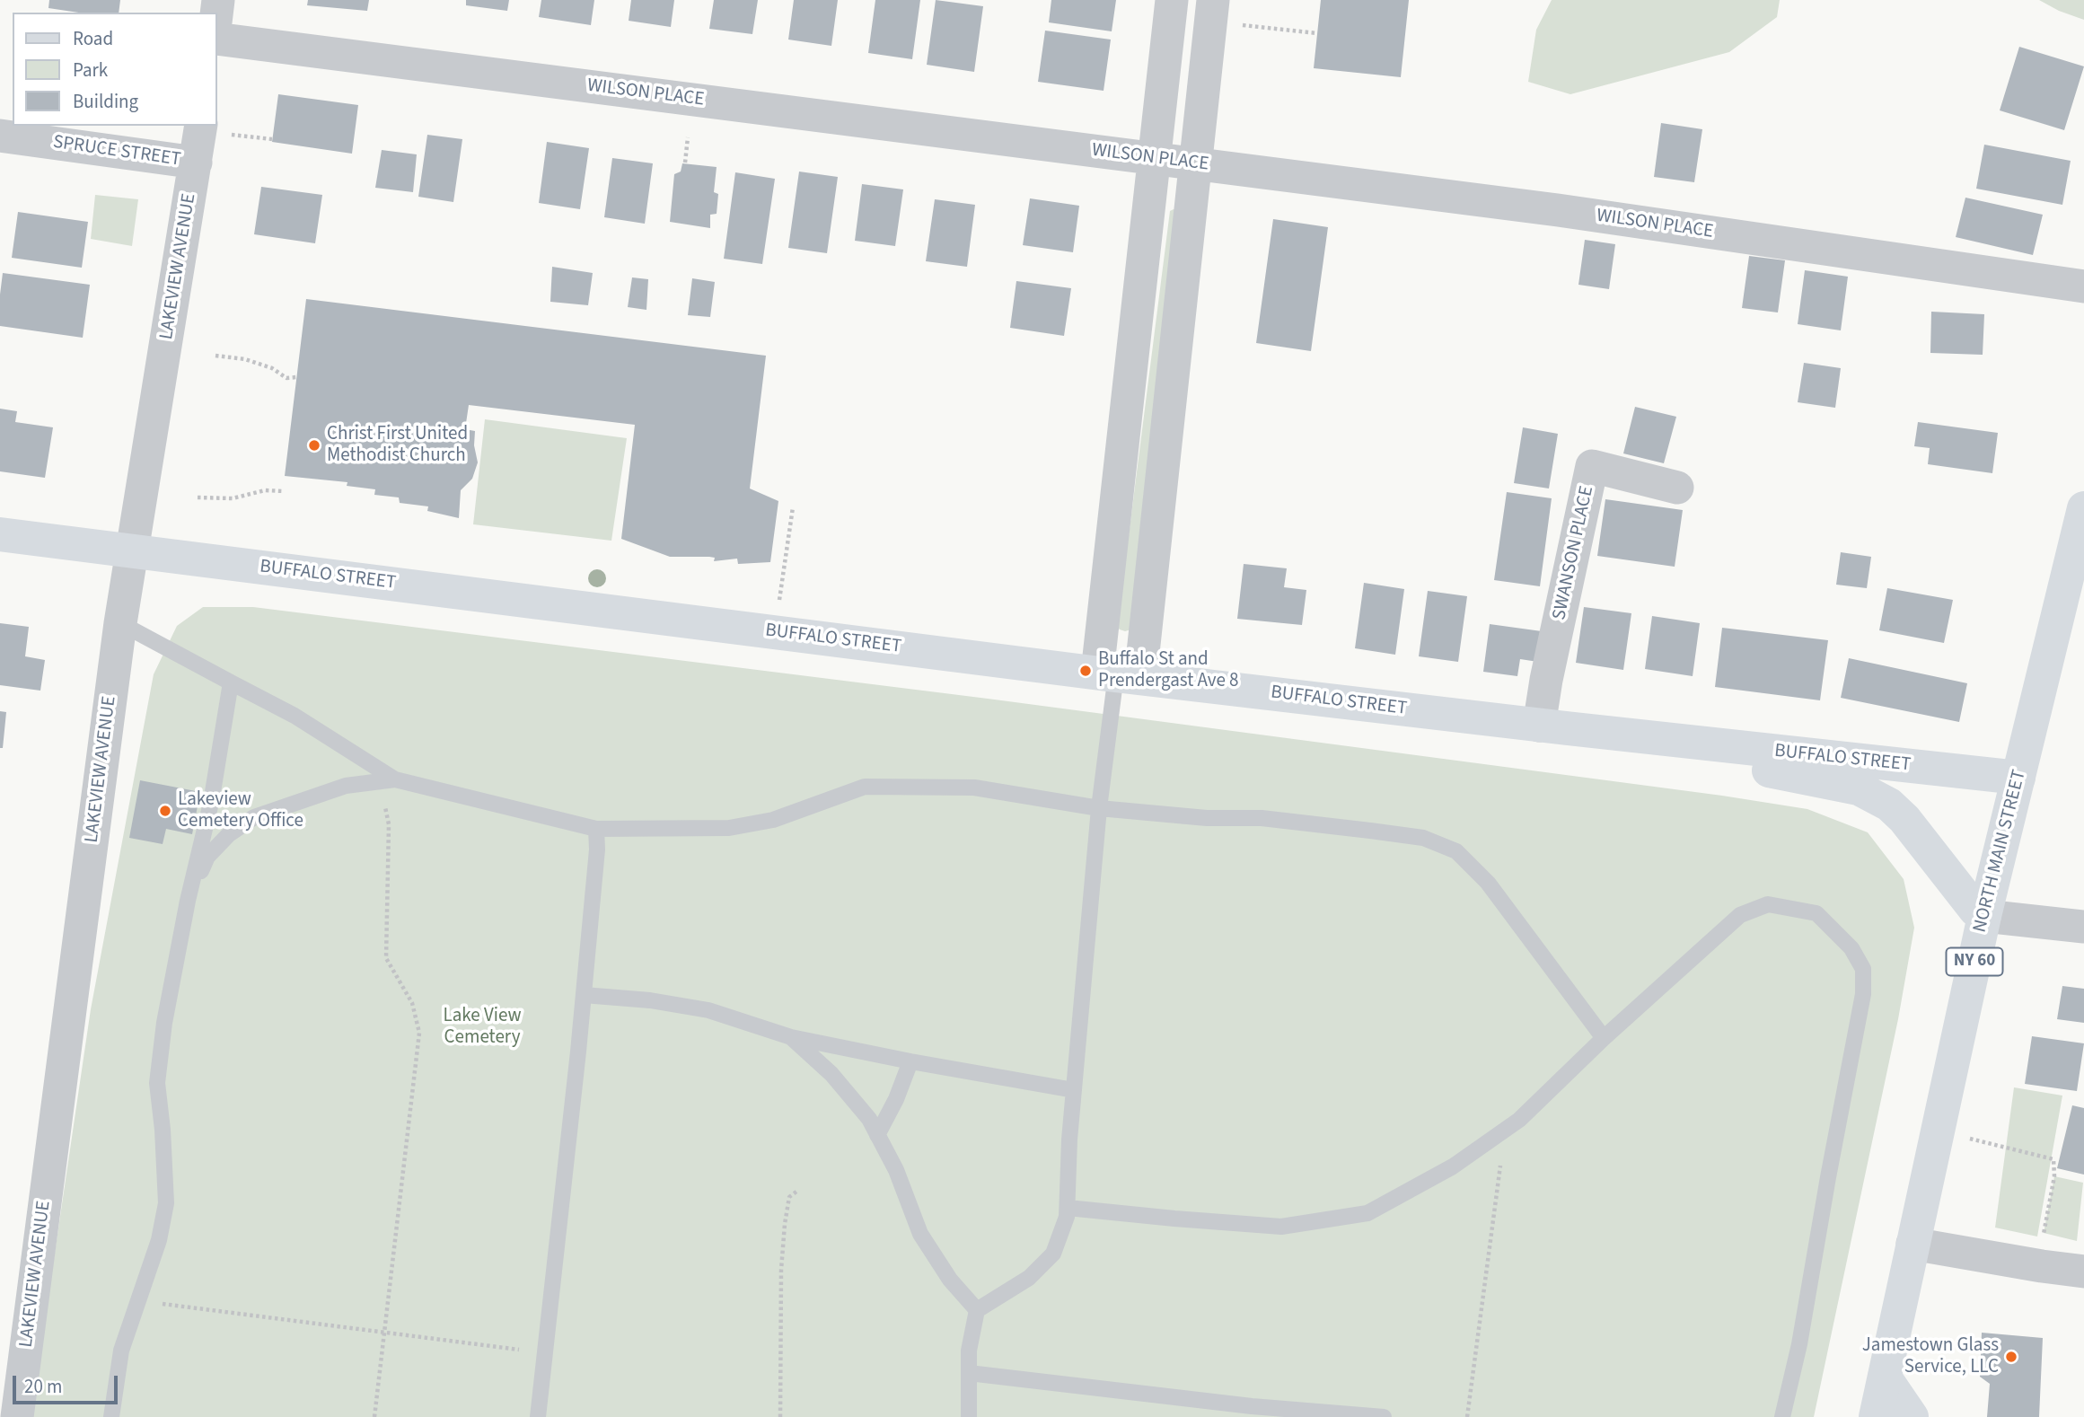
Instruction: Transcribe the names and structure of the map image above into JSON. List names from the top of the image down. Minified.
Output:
{"streets":{"main road":["BUFFALO STREET","NORTH MAIN STREET","NY 60"],"street":["WILSON PLACE","SPRUCE STREET","LAKEVIEW AVENUE","SWANSON PLACE"]},"crossings":[["SPRUCE STREET","LAKEVIEW AVENUE"],["LAKEVIEW AVENUE","BUFFALO STREET"],["SWANSON PLACE","BUFFALO STREET"],["BUFFALO STREET","NORTH MAIN STREET"]],"parks":["Lake View Cemetery"],"places":["Christ First United Methodist Church","Buffalo St and Prendergast Ave 8","Lakeview Cemetery Office","Jamestown Glass Service, LLC"],"legend":["Road","Park","Building"],"scale_bar":"20 m"}
